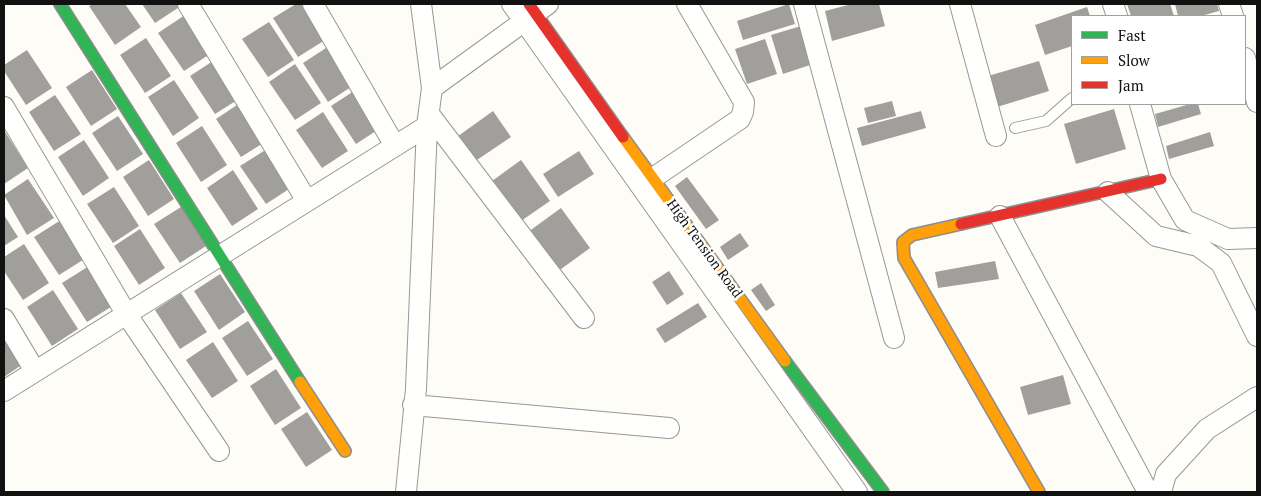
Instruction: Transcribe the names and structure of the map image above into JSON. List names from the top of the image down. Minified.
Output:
{"streets":{"street":["High Tension Road"]},"legend":["Fast","Slow","Jam"]}
